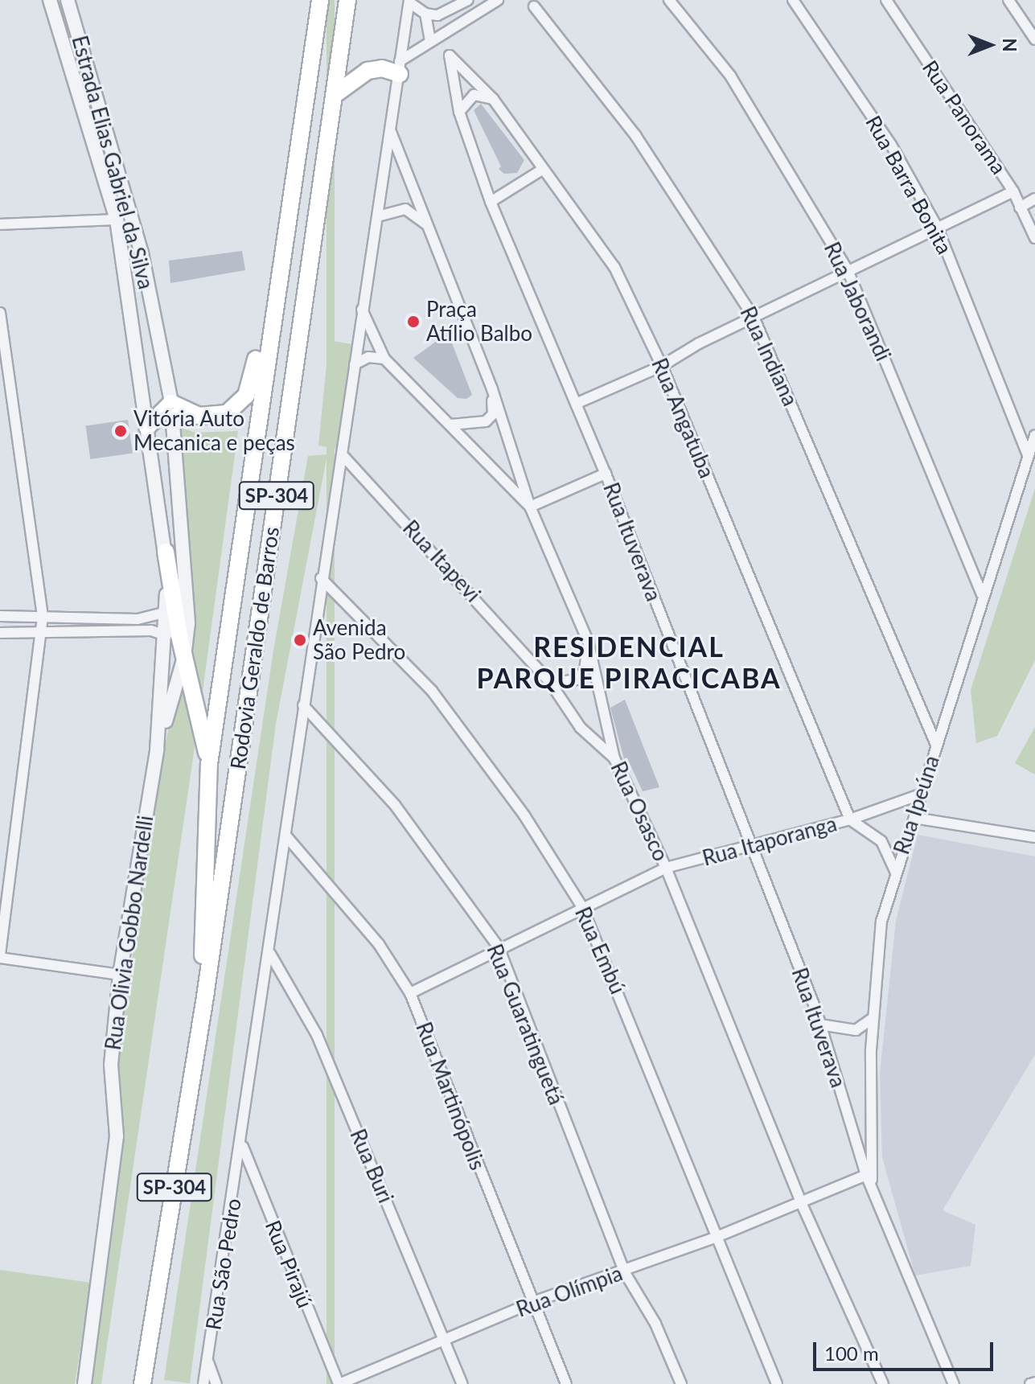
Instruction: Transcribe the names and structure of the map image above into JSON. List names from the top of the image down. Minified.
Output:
{"streets":{"highway":["SP-304","Rodovia Geraldo de Barros"],"street":["Rua Panorama","Estrada Elias Gabriel da Silva","Rua Barra Bonita","Rua Jaborandi","Rua Indiana","Rua Angatuba","Rua Ituverava","Rua Itapevi","Rua Ipeúna","Rua Osasco","Rua Itaporanga","Rua Olivia Gobbo Nardelli","Rua Embú","Rua Guaratinguetá","Rua Martinópolis","Rua Buri","Rua São Pedro","Rua Pirajú","Rua Olímpia"]},"crossings":[["Estrada Elias Gabriel da Silva","Rua Olivia Gobbo Nardelli"],["Rua Barra Bonita","Rua Ipeúna"],["Rua Jaborandi","Rua Ipeúna"],["Rua Indiana","Rua Ipeúna"],["Rua Angatuba","Rua Ituverava"],["Rua Angatuba","Rua Itaporanga"],["Rua Ituverava","Rua Ipeúna"],["Rua Ituverava","Rua Itaporanga"],["Rua Ituverava","Rua Olímpia"],["Rua Itapevi","Rua Osasco"],["Rua Ipeúna","Rua Itaporanga"],["Rua Osasco","Rua Itaporanga"],["Rua Osasco","Rua Olímpia"],["Rua Itaporanga","Rua Embú"],["Rua Itaporanga","Rua Guaratinguetá"],["Rua Itaporanga","Rua Martinópolis"],["Rua Embú","Rua Olímpia"],["Rua Guaratinguetá","Rua Olímpia"],["Rua Martinópolis","Rua Olímpia"],["Rua Buri","Rua Olímpia"],["Rua São Pedro","Rua Pirajú"],["Rua Pirajú","Rua Olímpia"]],"districts":["RESIDENCIAL PARQUE PIRACICABA"],"places":["Praça Atílio Balbo","Vitória Auto Mecanica e peças","Avenida São Pedro"],"scale_bar":"100 m","north":"right"}
